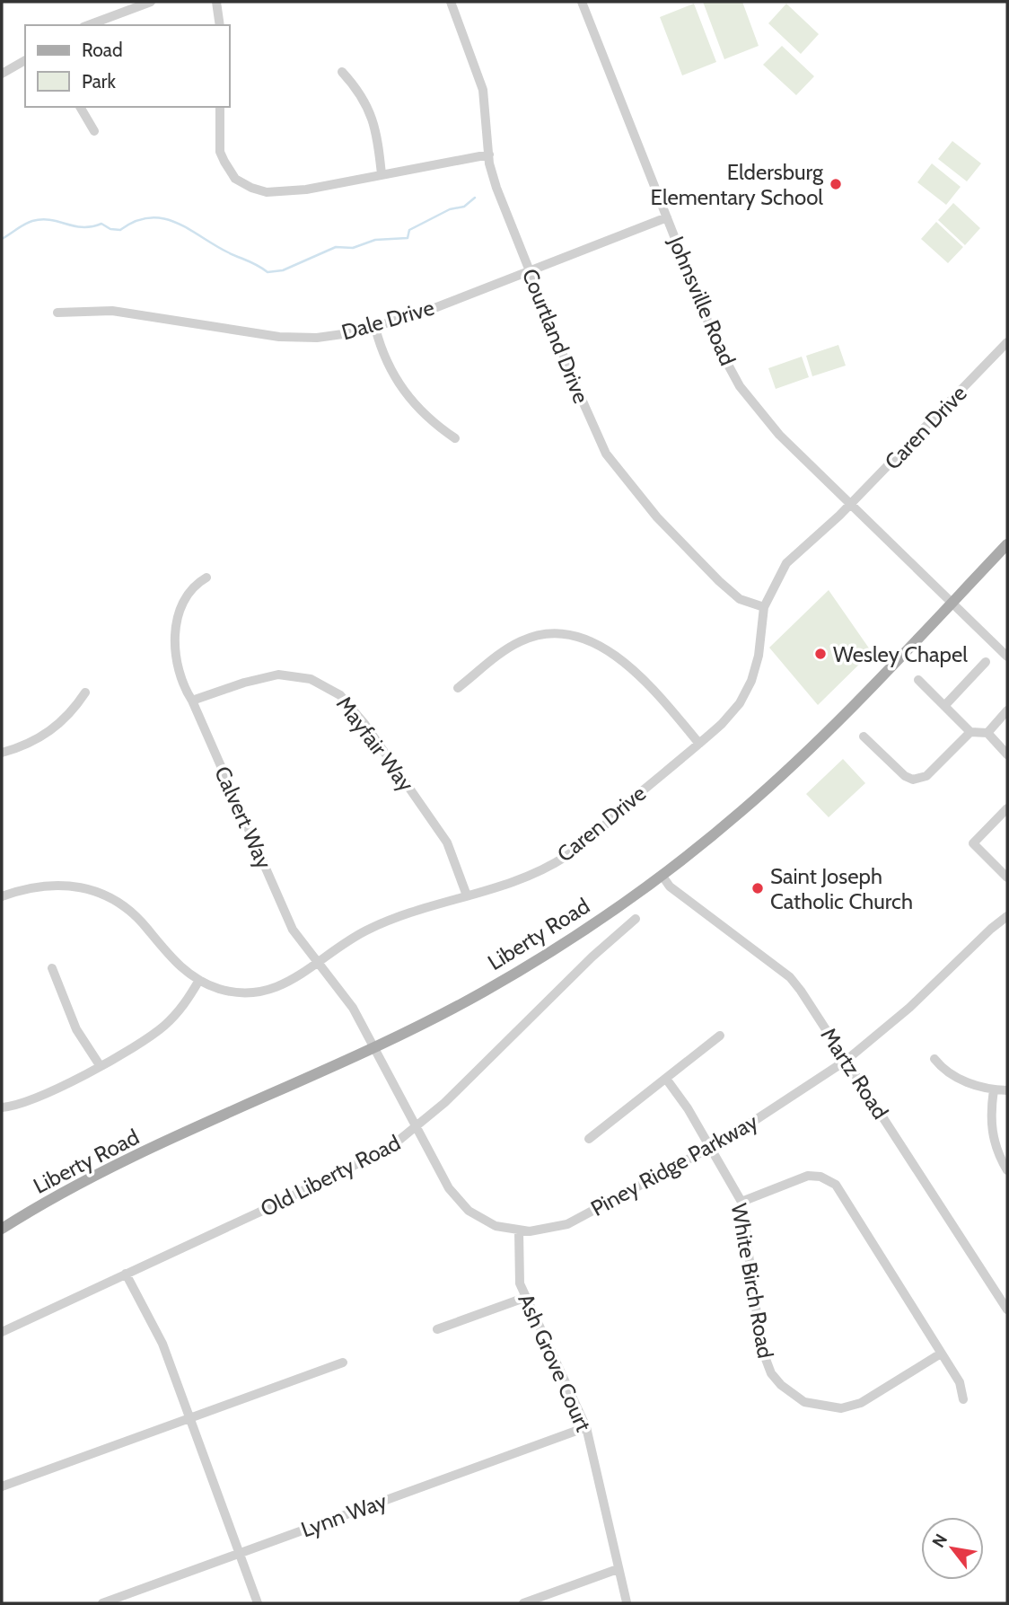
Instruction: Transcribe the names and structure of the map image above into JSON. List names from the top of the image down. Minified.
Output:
{"streets":{"main road":["Liberty Road"],"street":["Johnsville Road","Dale Drive","Courtland Drive","Caren Drive","Mayfair Way","Calvert Way","Martz Road","Piney Ridge Parkway","Old Liberty Road","White Birch Road","Ash Grove Court","Lynn Way"]},"crossings":[["Johnsville Road","Dale Drive"],["Johnsville Road","Caren Drive"],["Johnsville Road","Liberty Road"],["Dale Drive","Courtland Drive"],["Courtland Drive","Caren Drive"],["Caren Drive","Mayfair Way"],["Caren Drive","Calvert Way"],["Mayfair Way","Calvert Way"],["Calvert Way","Liberty Road"],["Calvert Way","Piney Ridge Parkway"],["Liberty Road","Martz Road"],["Liberty Road","Piney Ridge Parkway"],["Martz Road","Piney Ridge Parkway"],["Piney Ridge Parkway","Old Liberty Road"],["Piney Ridge Parkway","White Birch Road"],["Piney Ridge Parkway","Ash Grove Court"],["Ash Grove Court","Lynn Way"]],"places":["Eldersburg Elementary School","Wesley Chapel","Saint Joseph Catholic Church"],"legend":["Road","Park"],"north":"top left"}
